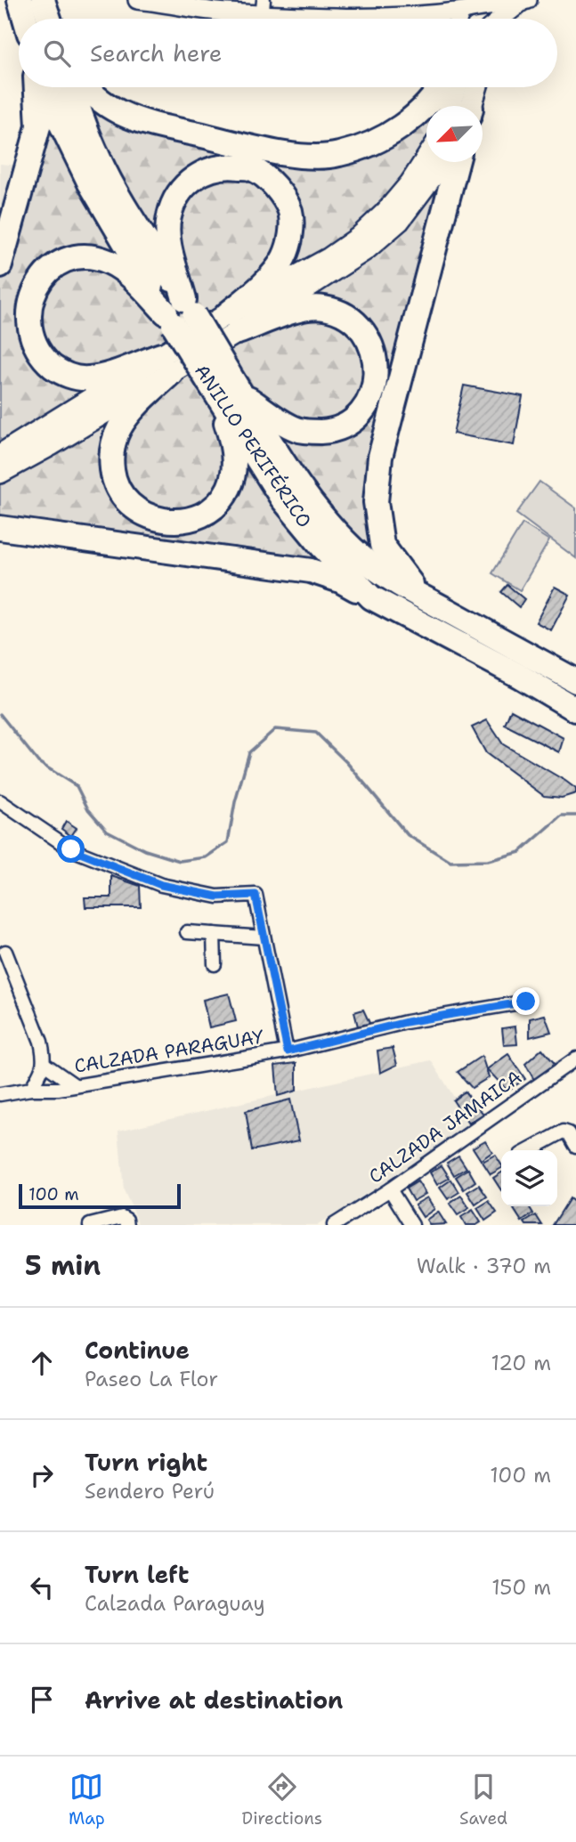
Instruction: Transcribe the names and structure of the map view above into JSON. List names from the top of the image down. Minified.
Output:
{"streets":{"highway":["ANILLO PERIFÉRICO"],"street":["CALZADA PARAGUAY","CALZADA JAMAICA"]},"scale_bar":"100 m","north":"bottom left","page":{"search":"Search here","scale":"100 m","heading":["5 min","Walk · 370 m"],"list":[["Continue","Paseo La Flor","120 m"],["Turn right","Sendero Perú","100 m"],["Turn left","Calzada Paraguay","150 m"],"Arrive at destination"],"nav":["Map","Directions","Saved"]}}
